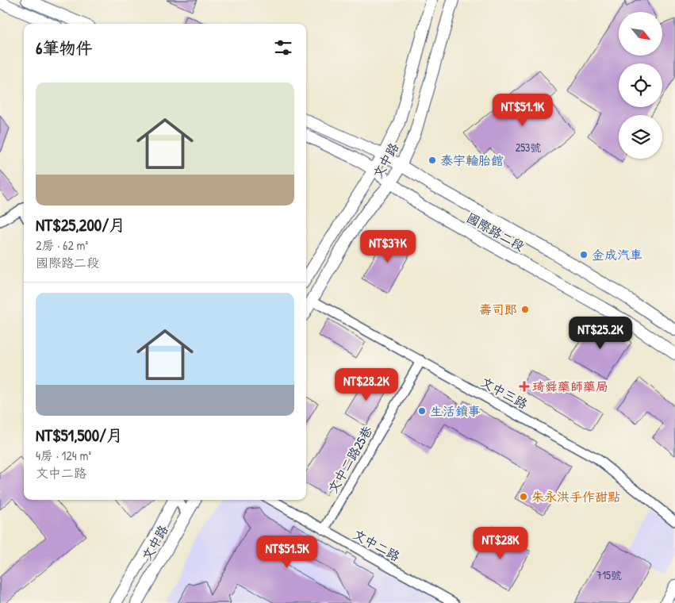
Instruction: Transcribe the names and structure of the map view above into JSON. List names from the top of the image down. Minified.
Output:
{"streets":{"street":["文中路","國際路二段","文中三路","文中二路25巷","文中二路"]},"crossings":[["文中路","國際路二段"],["文中路","文中三路"],["文中三路","文中二路25巷"],["文中二路25巷","文中二路"]],"places":{"other":["泰宇輪胎館","金成汽車","壽司郎","生活鎖事","朱永洪手作甜點"],"health":["琦舜藥師藥局"]},"house_numbers":["253號","715號"],"north":"bottom right","page":{"heading":"6筆物件","list":[{"name":"NT$25,200/月","note":"2房 · 62 m² · 國際路二段"},{"name":"NT$51,500/月","note":"4房 · 124 m² · 文中二路"}],"price":["NT$51.1K","NT$37K","NT$25.2K","NT$28.2K","NT$28K","NT$51.5K"]}}
